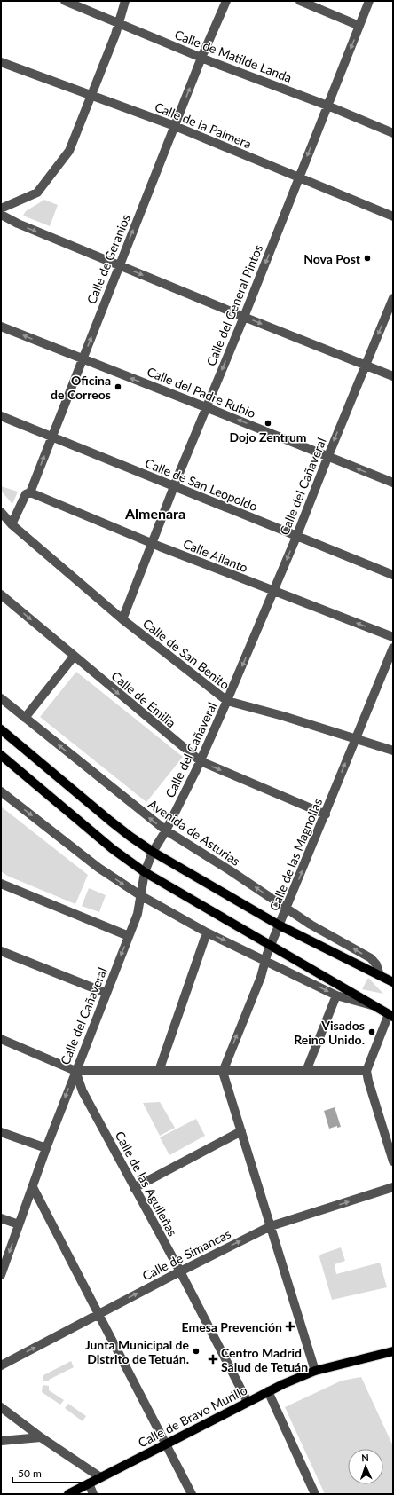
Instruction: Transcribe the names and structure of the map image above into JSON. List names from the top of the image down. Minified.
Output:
{"streets":{"main road":["Calle de Bravo Murillo"],"street":["Calle de Matilde Landa","Calle de la Palmera","Calle de Geranios","Calle del General Pintos","Calle del Padre Rubio","Calle de San Leopoldo","Calle del Cañaveral","Calle Ailanto","Calle de San Benito","Calle de Emilia","Avenida de Asturias","Calle de las Magnolias","Calle de las Aguileñas","Calle de Simancas"]},"crossings":[["Calle de Matilde Landa","Calle de Geranios"],["Calle de Matilde Landa","Calle del General Pintos"],["Calle de la Palmera","Calle de Geranios"],["Calle de la Palmera","Calle del General Pintos"],["Calle de Geranios","Calle del Padre Rubio"],["Calle de Geranios","Calle de San Leopoldo"],["Calle de Geranios","Calle Ailanto"],["Calle de Geranios","Calle de San Benito"],["Calle del General Pintos","Calle del Padre Rubio"],["Calle del General Pintos","Calle de San Leopoldo"],["Calle del General Pintos","Calle Ailanto"],["Calle del General Pintos","Calle de San Benito"],["Calle del Padre Rubio","Calle del Cañaveral"],["Calle de San Leopoldo","Calle del Cañaveral"],["Calle del Cañaveral","Calle Ailanto"],["Calle del Cañaveral","Calle de San Benito"],["Calle del Cañaveral","Calle de Emilia"],["Calle del Cañaveral","Avenida de Asturias"],["Calle del Cañaveral","Calle de las Aguileñas"],["Calle de San Benito","Calle de las Magnolias"],["Calle de Emilia","Calle de las Magnolias"],["Avenida de Asturias","Calle de las Magnolias"],["Calle de las Aguileñas","Calle de Simancas"],["Calle de las Aguileñas","Calle de Bravo Murillo"]],"one_way":["Calle de Geranios","Calle del General Pintos","Calle del Padre Rubio","Calle del Cañaveral","Calle de Emilia","Calle de Simancas"],"districts":["Almenara"],"places":{"other":["Nova Post","Oficina de Correos","Dojo Zentrum","Visados Reino Unido.","Junta Municipal de Distrito de Tetuán."],"health":["Emesa Prevención","Centro Madrid Salud de Tetuán"]},"scale_bar":"50 m","north":"top"}
